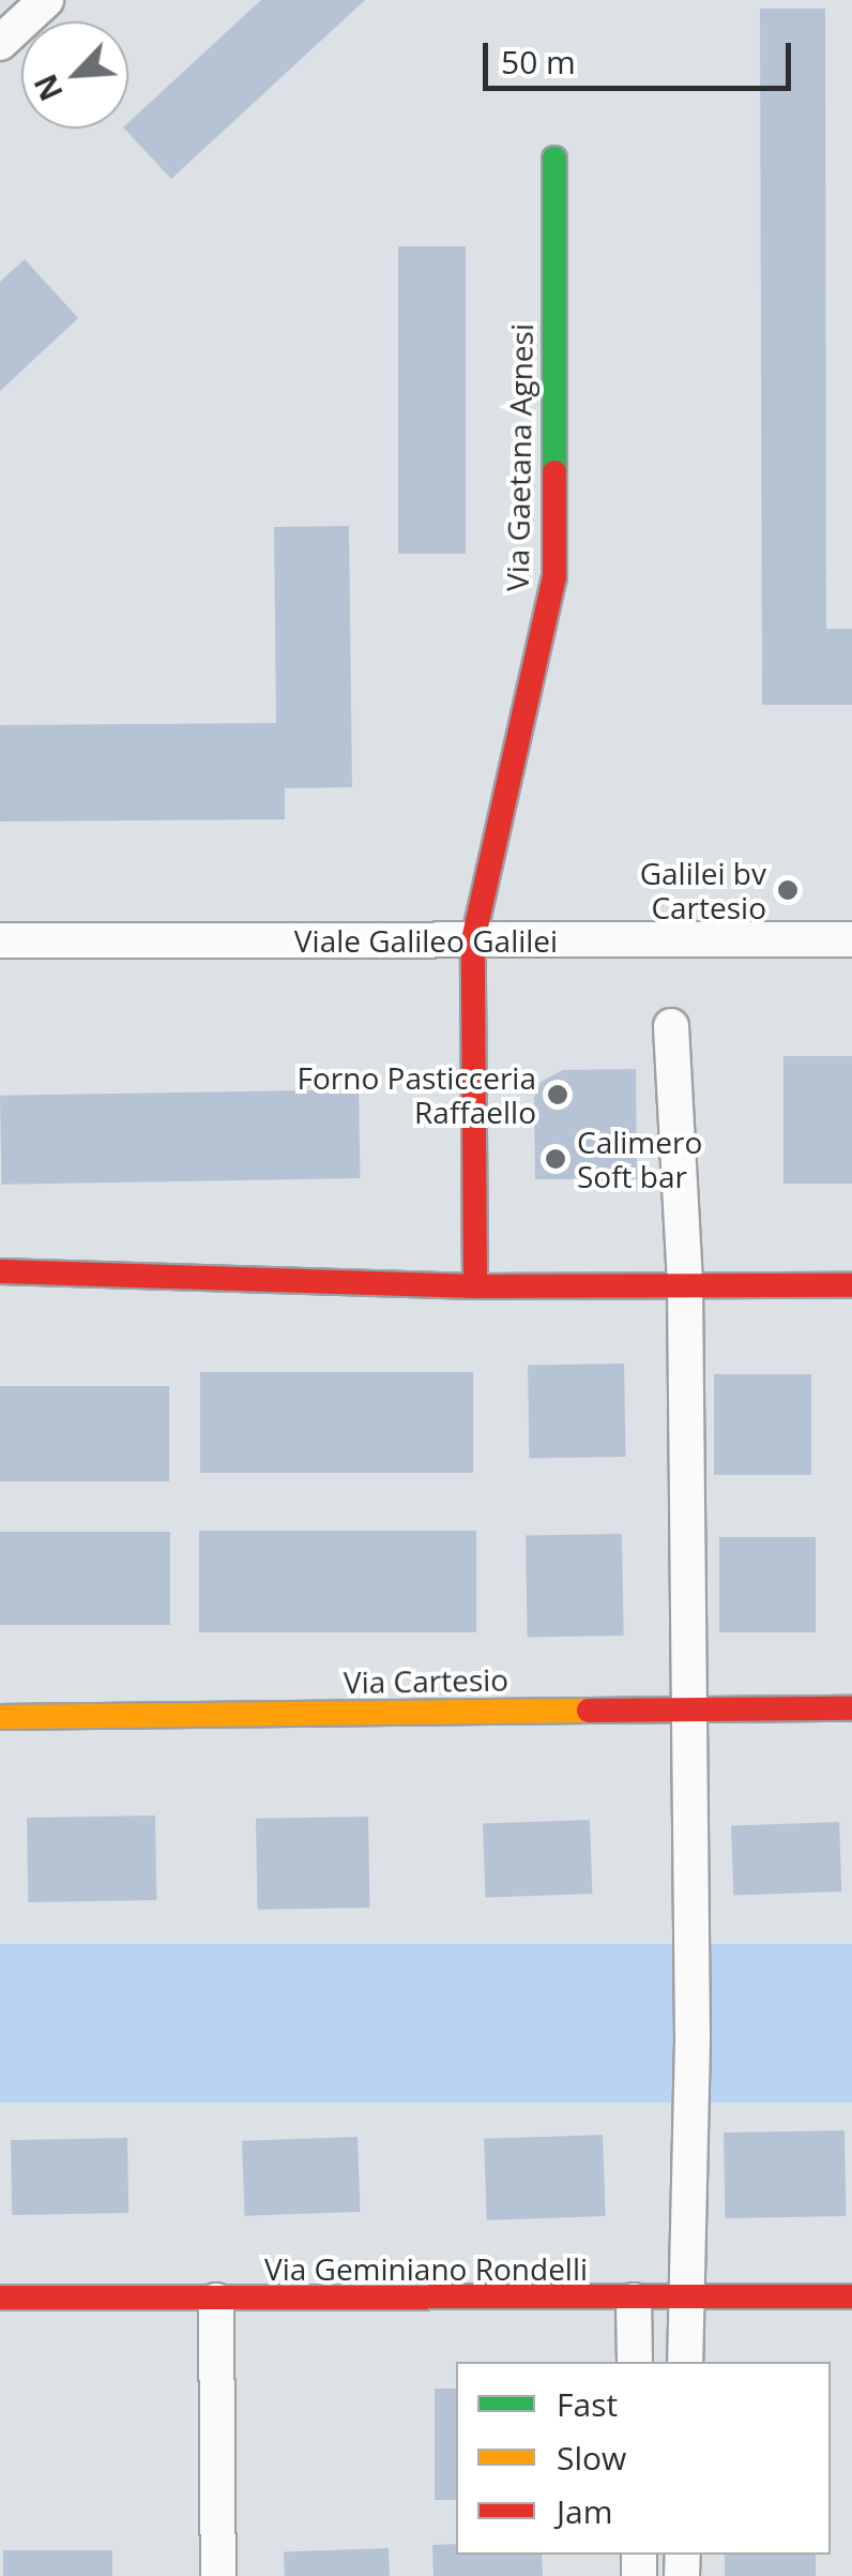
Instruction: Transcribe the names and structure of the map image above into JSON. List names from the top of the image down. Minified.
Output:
{"streets":{"street":["Via Gaetana Agnesi","Viale Galileo Galilei","Via Cartesio","Via Geminiano Rondelli"]},"crossings":[["Via Gaetana Agnesi","Viale Galileo Galilei"]],"places":["Galilei bv Cartesio","Forno Pasticceria Raffaello","Calimero Soft bar"],"legend":["Fast","Slow","Jam"],"scale_bar":"50 m","north":"bottom left"}
